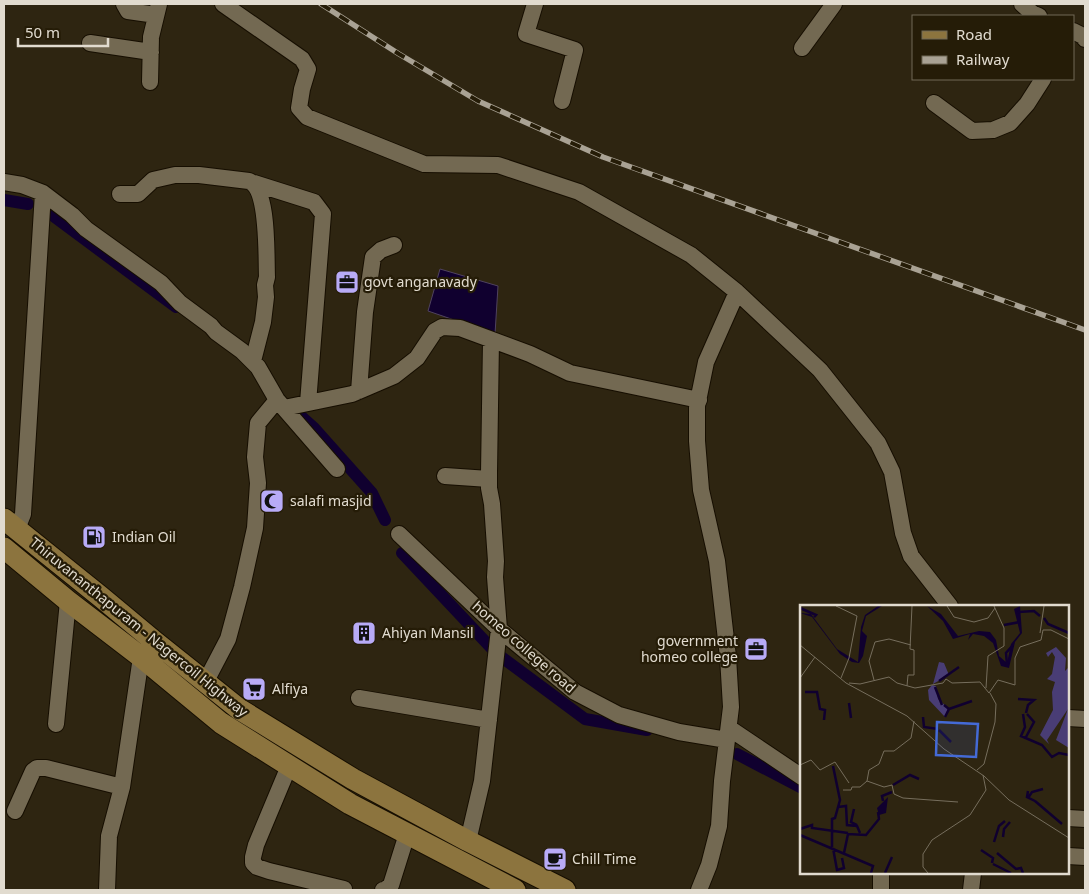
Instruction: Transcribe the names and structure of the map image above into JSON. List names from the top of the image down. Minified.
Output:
{"streets":{"main road":["Thiruvananthapuram - Nagercoil Highway"],"street":["homeo college road"]},"places":{"office":["govt anganavady","government homeo college"],"mosque":["salafi masjid"],"fuel station":["Indian Oil"],"building":["Ahiyan Mansil"],"supermarket":["Alfiya"],"cafe":["Chill Time"]},"legend":["Road","Railway"],"scale_bar":"50 m"}
